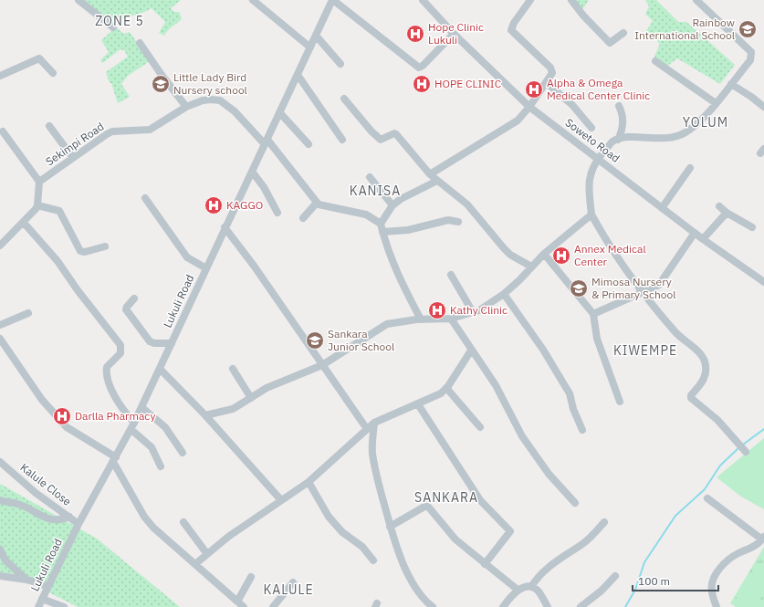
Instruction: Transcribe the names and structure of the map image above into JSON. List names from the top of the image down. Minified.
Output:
{"streets":{"street":["Soweto Road","Sekimpi Road","Lukuli Road","Kalule Close"]},"crossings":[["Sekimpi Road","Lukuli Road"],["Lukuli Road","Kalule Close"]],"districts":["ZONE 5","YOLUM","KANISA","KIWEMPE","SANKARA","KALULE"],"places":{"school or university":["Rainbow International School","Little Lady Bird Nursery school","Mimosa Nursery & Primary School","Sankara Junior School"],"hospital":["Hope Clinic Lukuli","HOPE CLINIC","Alpha & Omega Medical Center Clinic","KAGGO","Annex Medical Center","Kathy Clinic","Darlla Pharmacy"]},"scale_bar":"100 m"}
